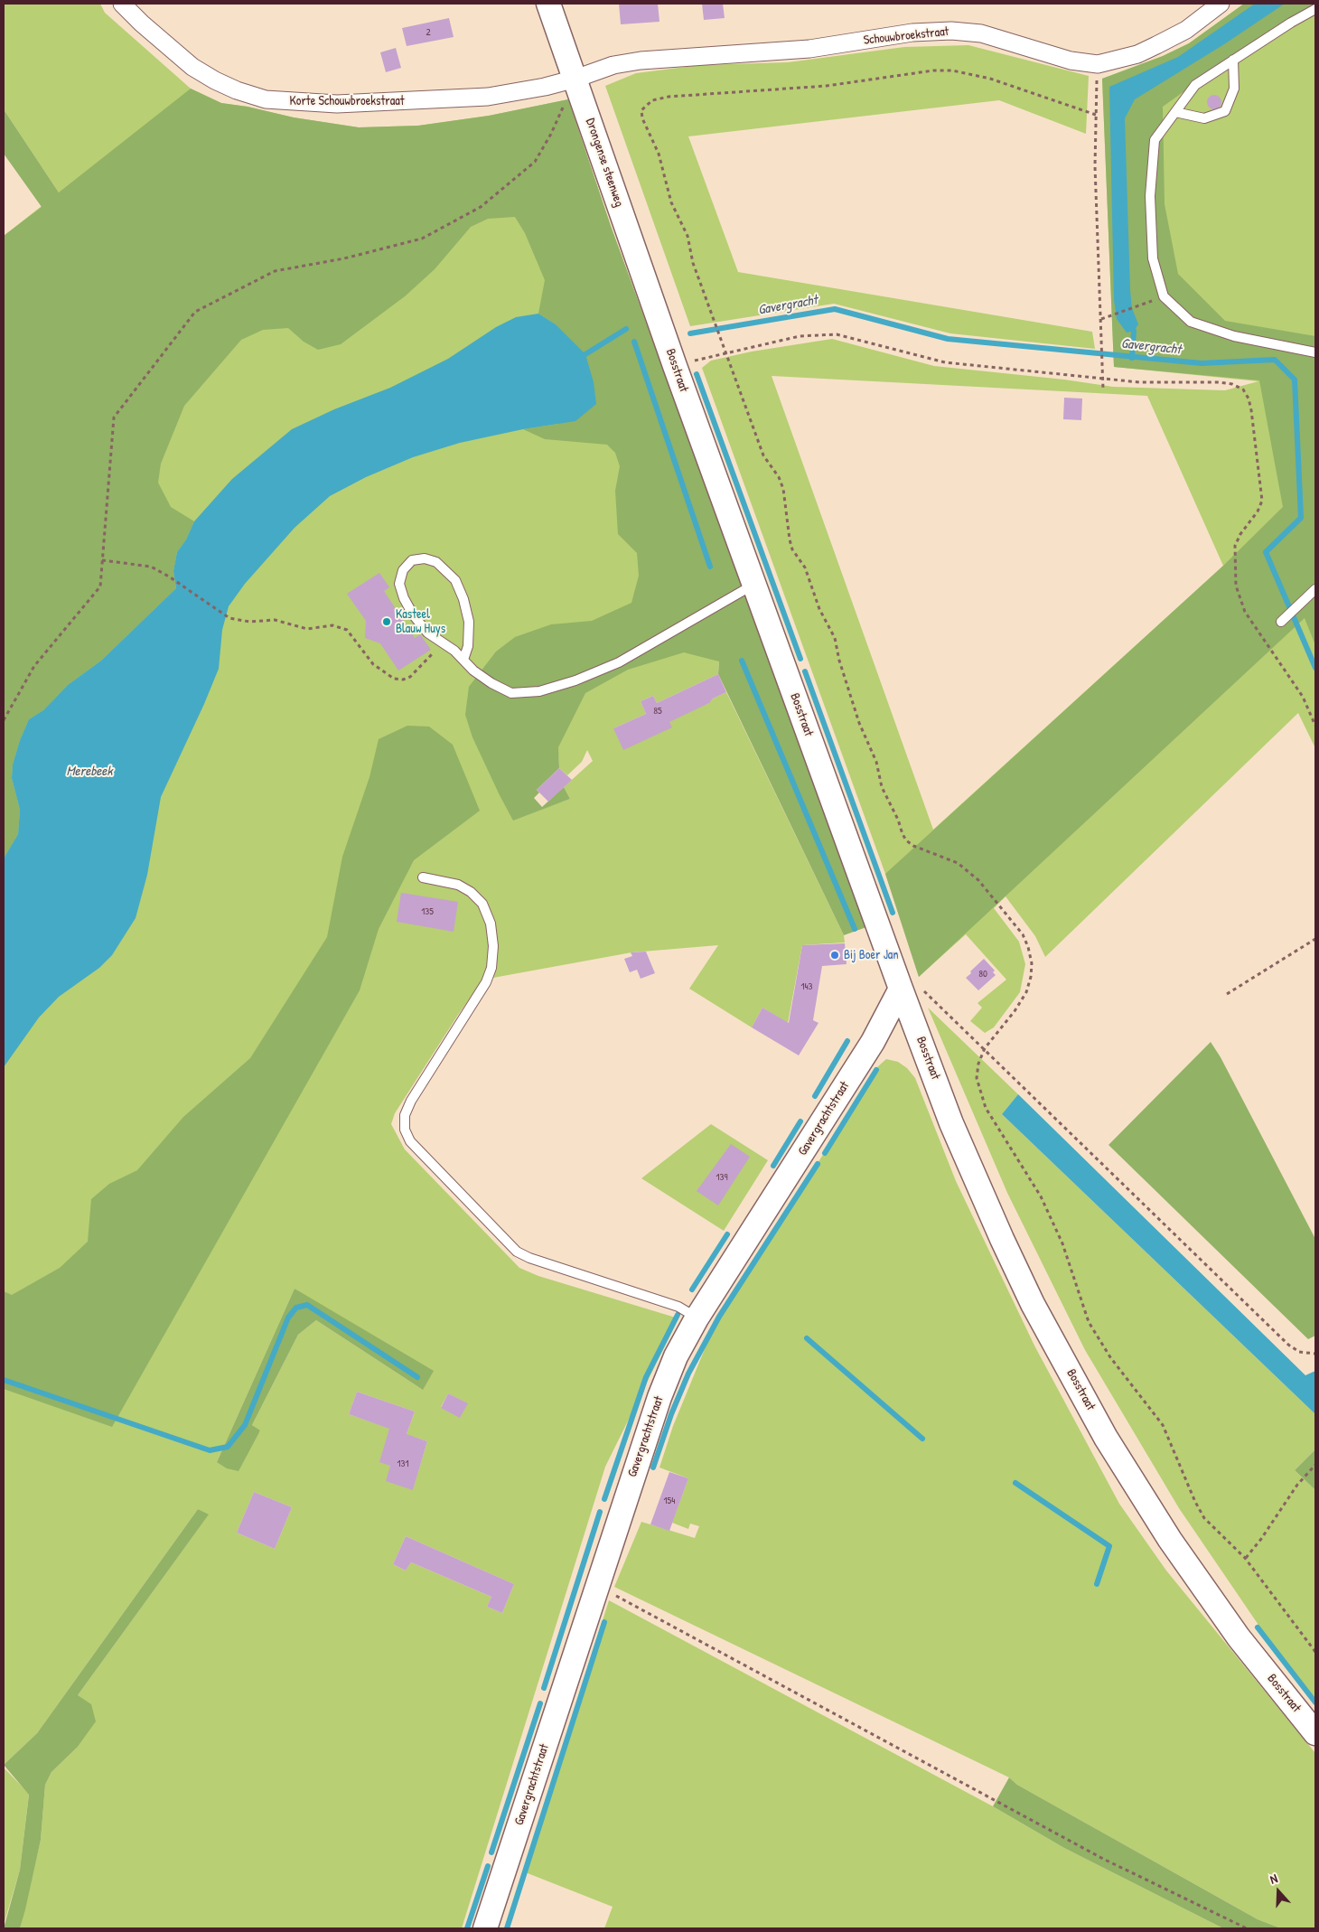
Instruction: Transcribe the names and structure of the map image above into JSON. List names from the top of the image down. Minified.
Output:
{"streets":{"street":["Schouwbroekstraat","Korte Schouwbroekstraat","Drongense steenweg","Bosstraat","Gavergrachtstraat"]},"crossings":[["Schouwbroekstraat","Korte Schouwbroekstraat"],["Schouwbroekstraat","Drongense steenweg"],["Korte Schouwbroekstraat","Drongense steenweg"],["Drongense steenweg","Bosstraat"],["Bosstraat","Gavergrachtstraat"]],"water":["Gavergracht","Merebeek"],"places":["Kasteel Blauw Huys","Bij Boer Jan"],"house_numbers":["2","85","135","80","143","139","131","154"],"north":"top"}
